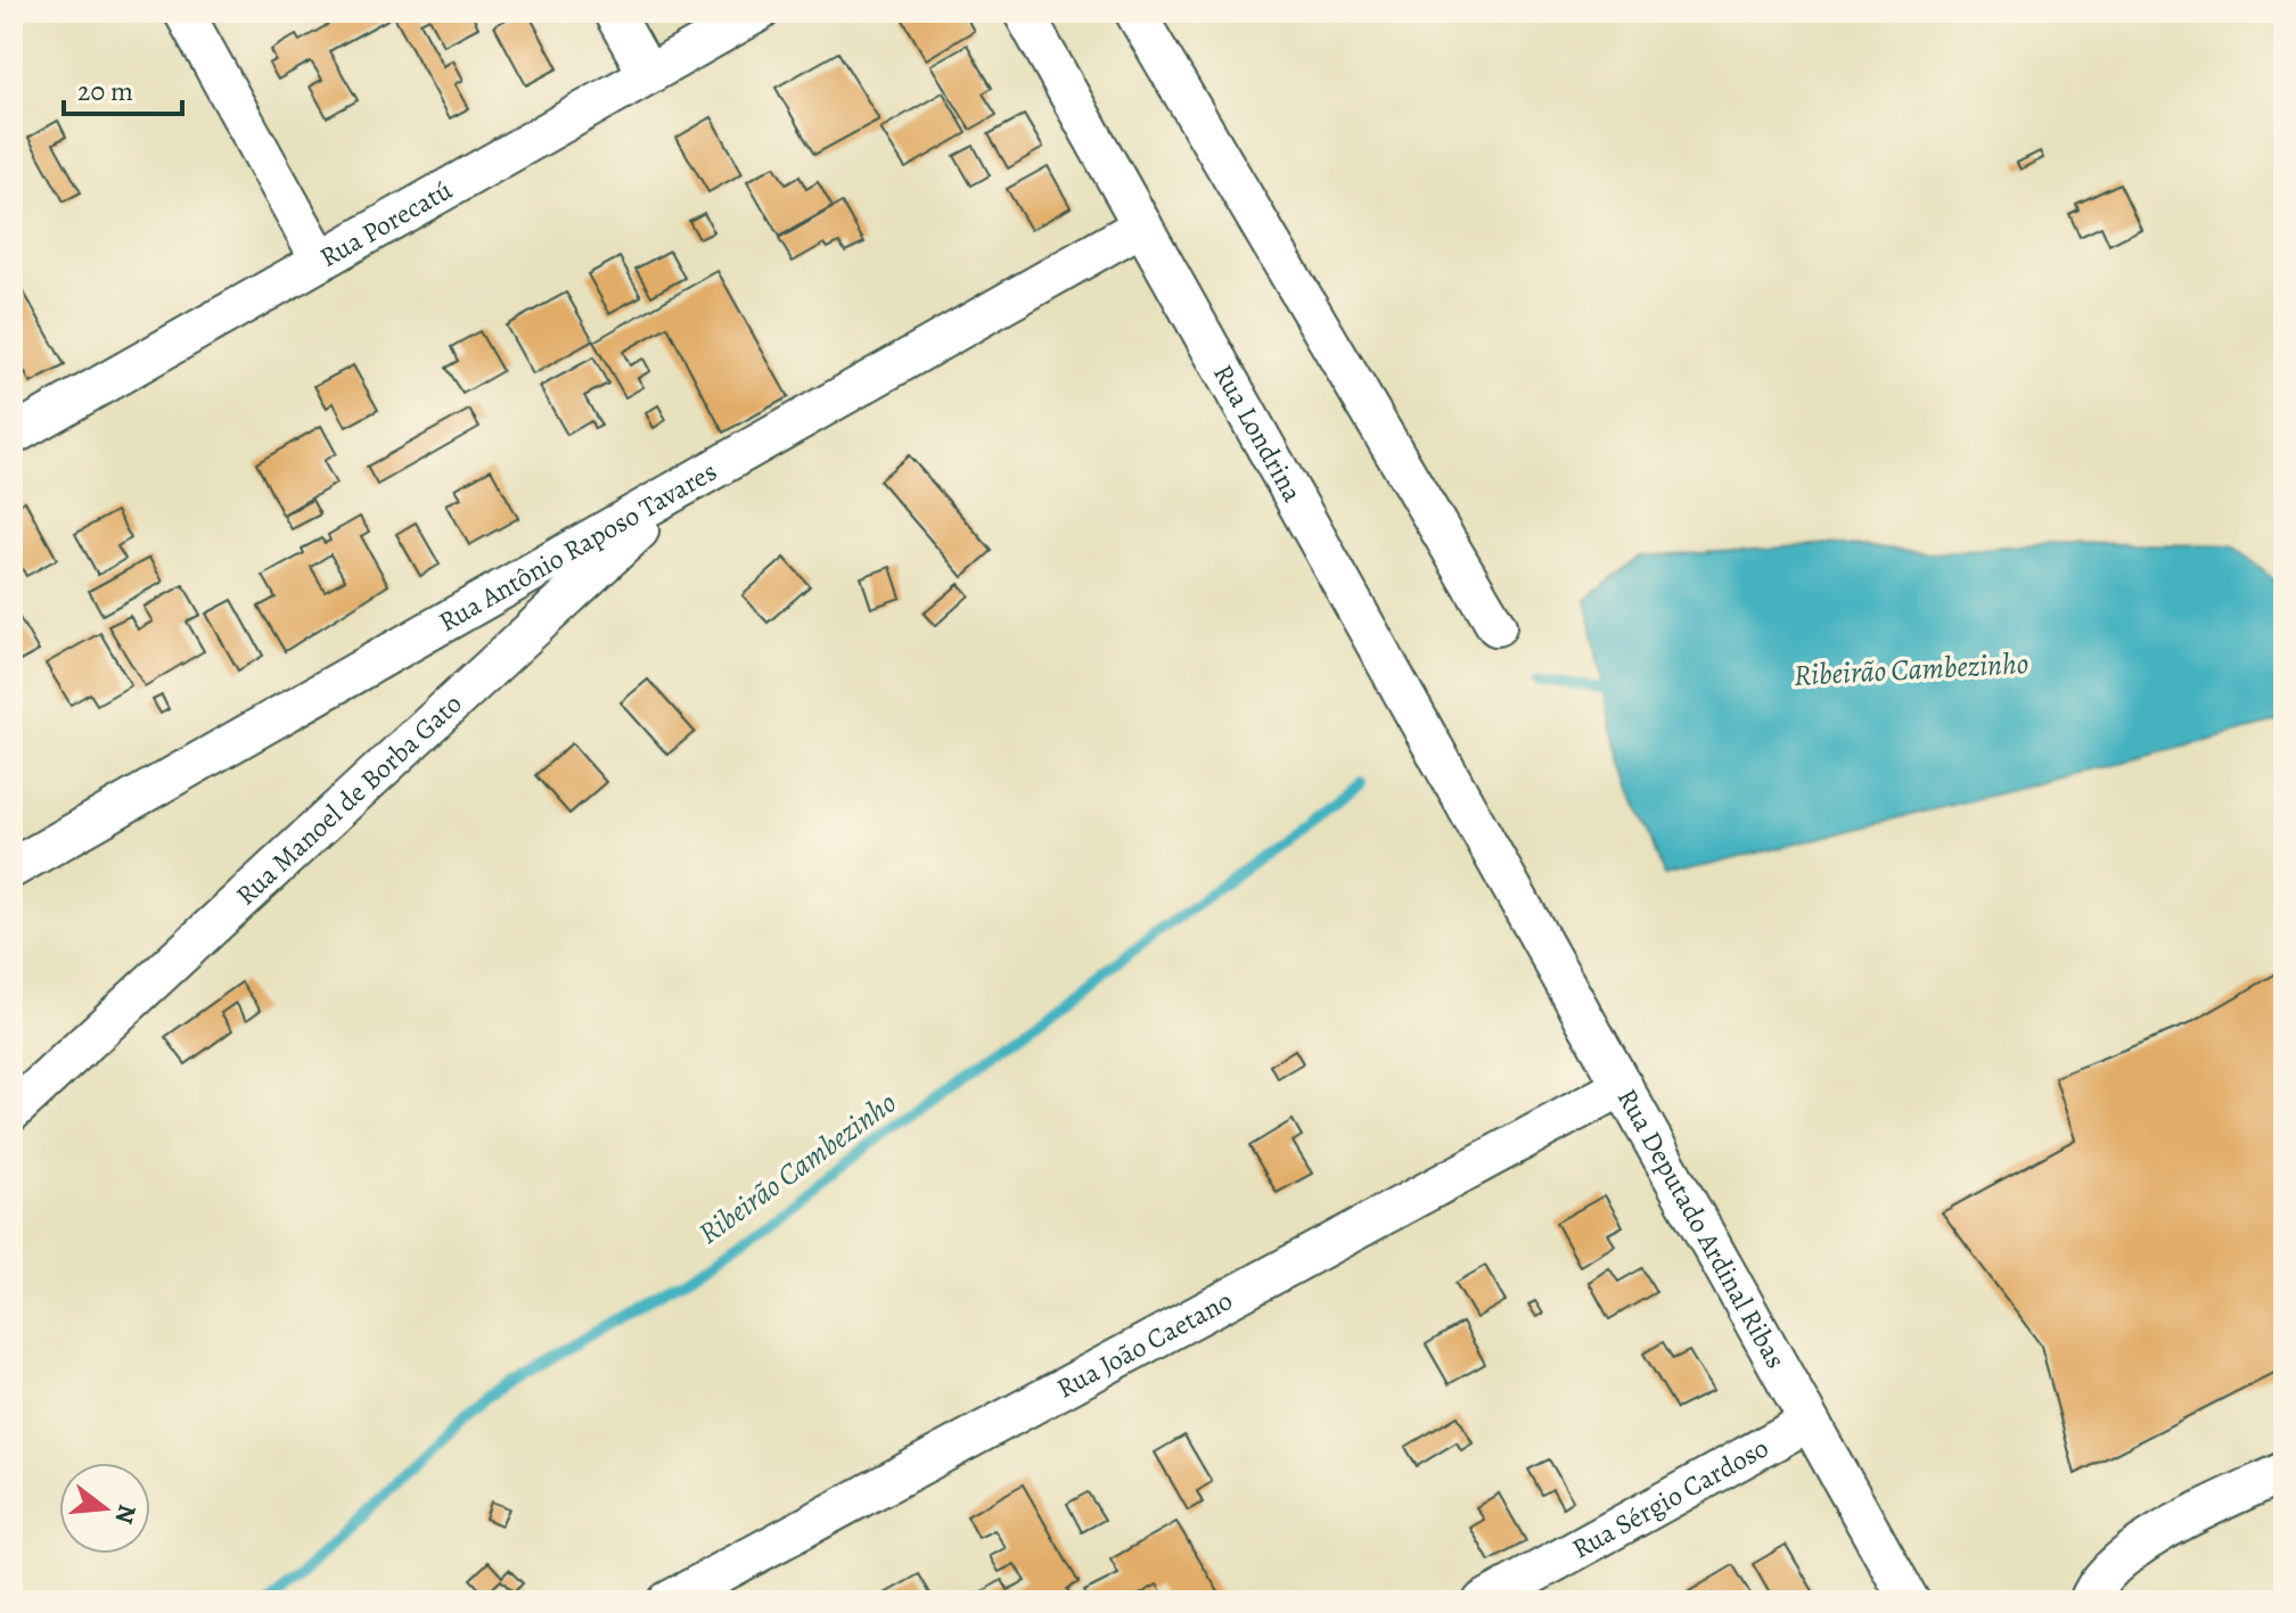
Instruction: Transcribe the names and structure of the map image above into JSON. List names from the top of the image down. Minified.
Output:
{"streets":{"street":["Rua Porecatú","Rua Londrina","Rua Antônio Raposo Tavares","Rua Manoel de Borba Gato","Rua Deputado Ardinal Ribas","Rua João Caetano","Rua Sérgio Cardoso"]},"crossings":[["Rua Londrina","Rua Antônio Raposo Tavares"],["Rua Londrina","Rua Deputado Ardinal Ribas"],["Rua Antônio Raposo Tavares","Rua Manoel de Borba Gato"],["Rua Deputado Ardinal Ribas","Rua João Caetano"],["Rua Deputado Ardinal Ribas","Rua Sérgio Cardoso"]],"water":["Ribeirão Cambezinho"],"scale_bar":"20 m","north":"right"}
